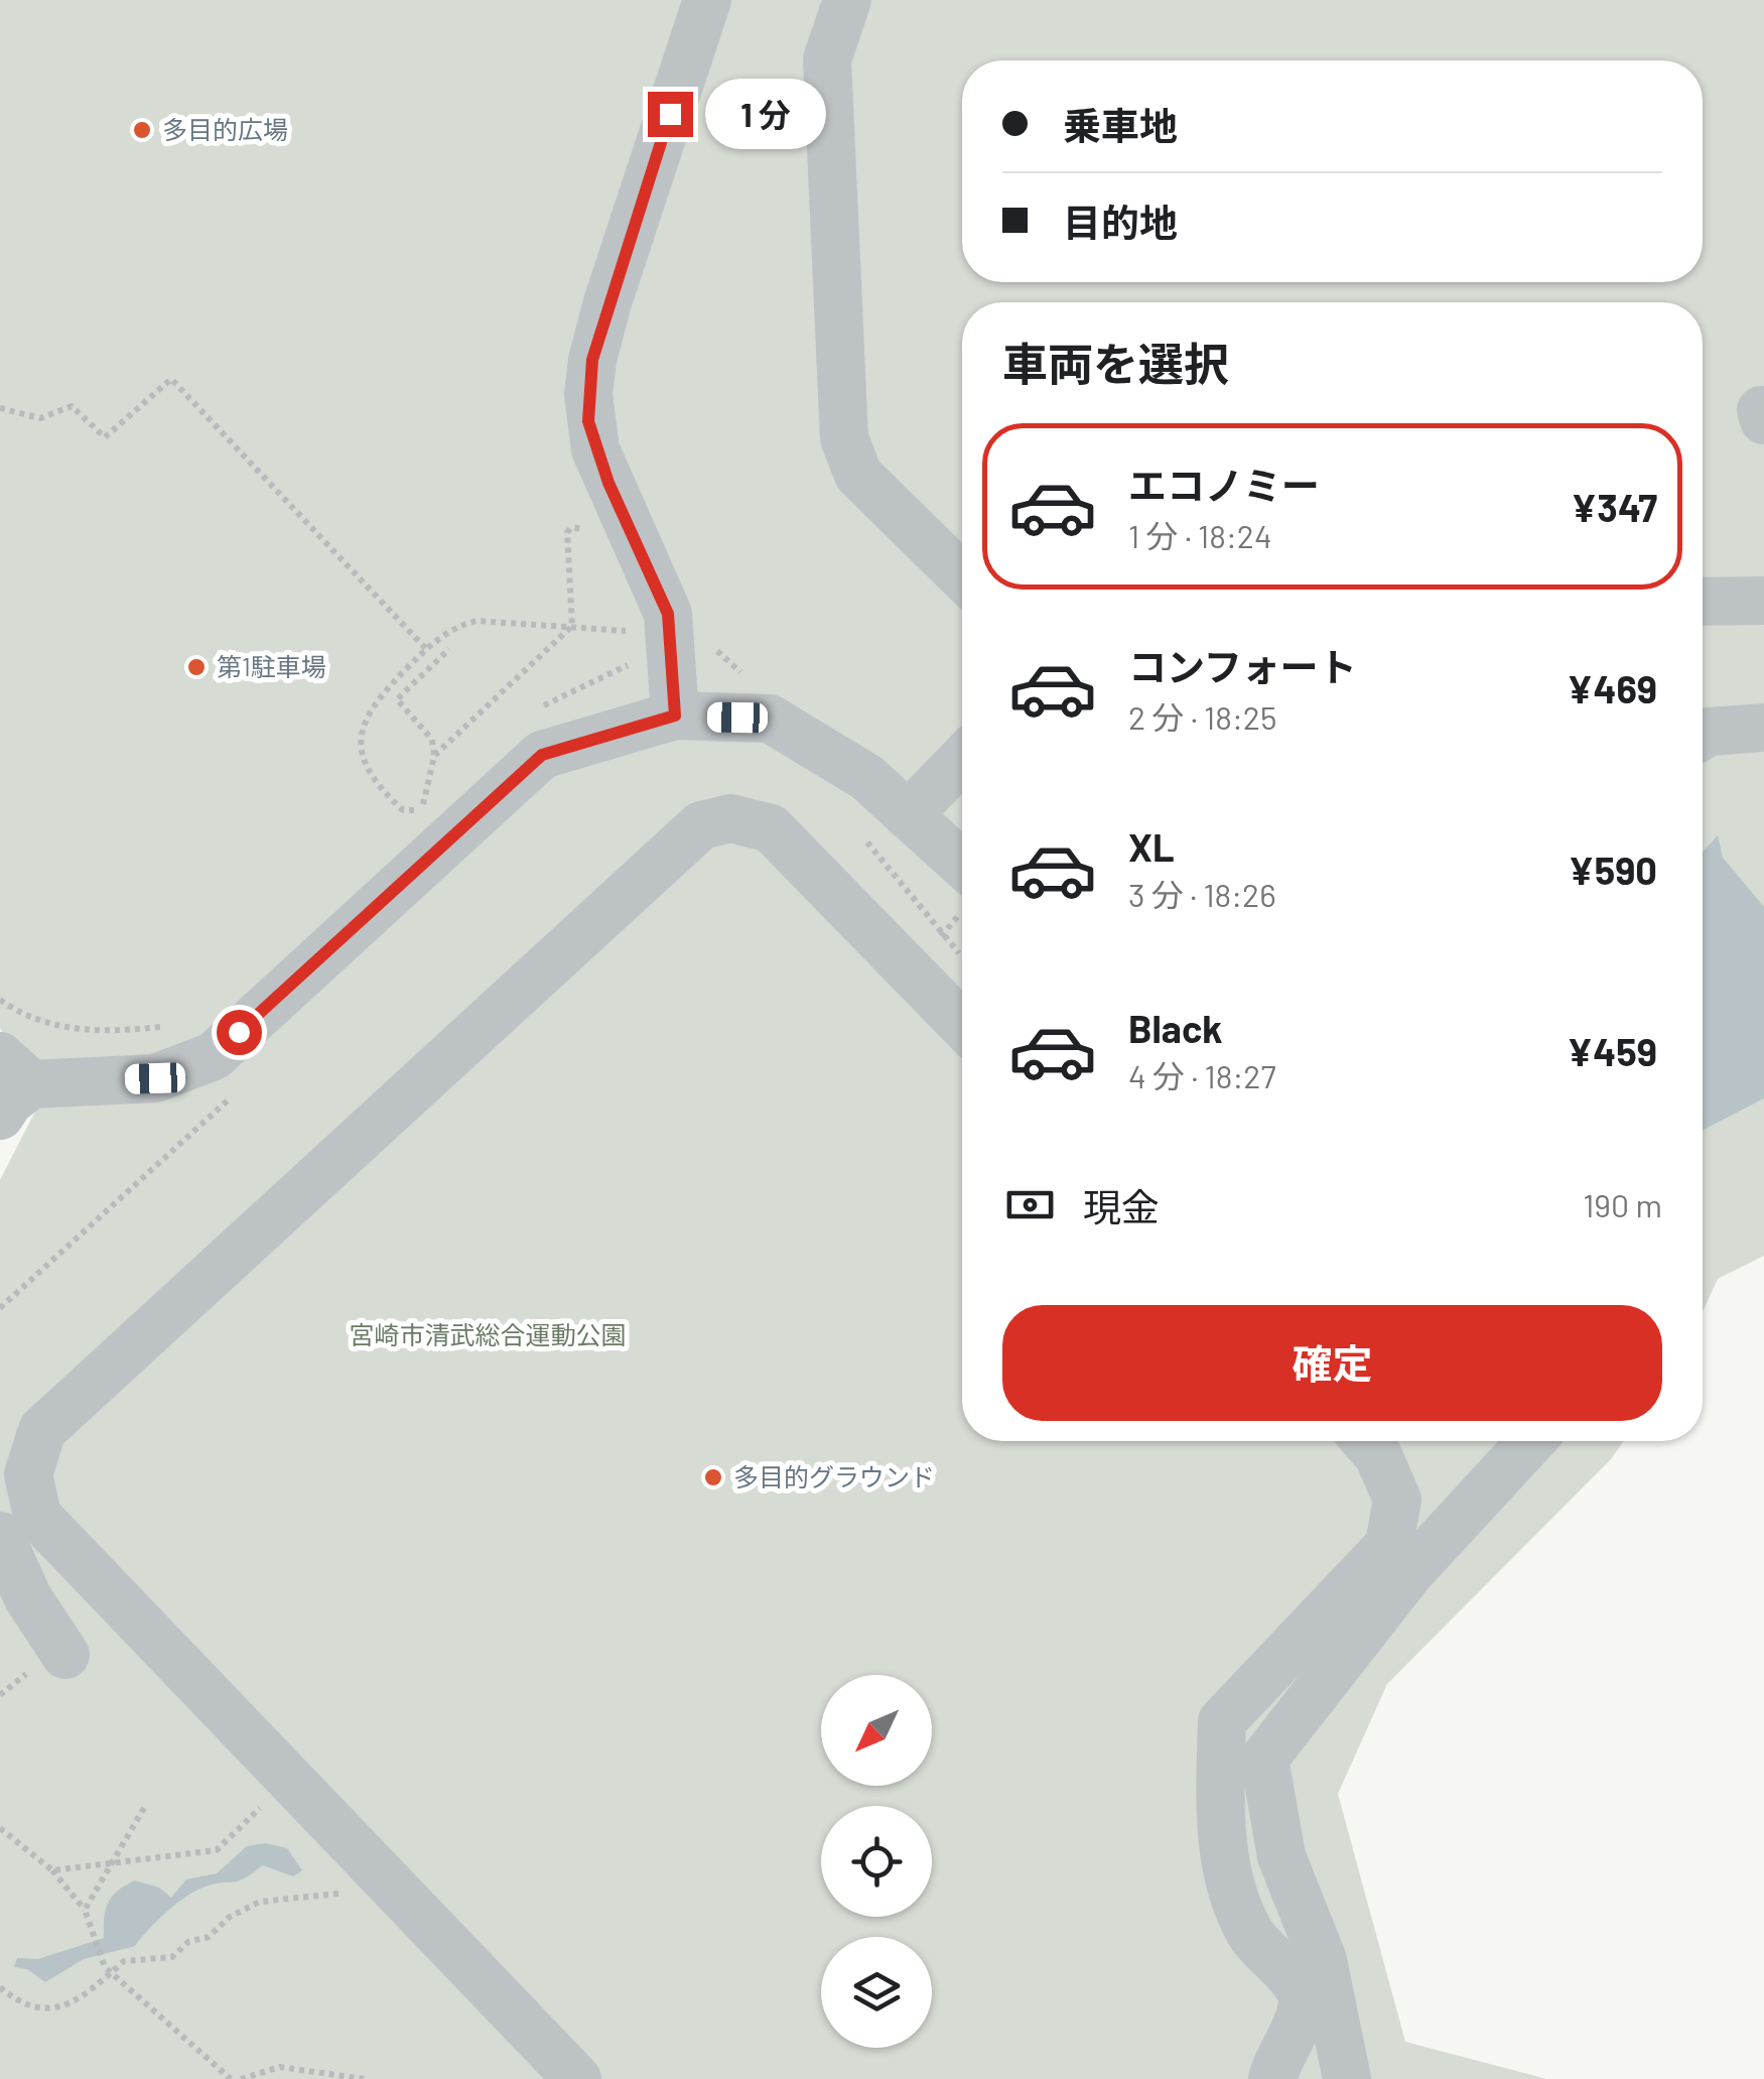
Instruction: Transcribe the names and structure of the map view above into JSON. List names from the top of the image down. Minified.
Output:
{"parks":["宮崎市清武総合運動公園"],"places":["多目的広場","第1駐車場","多目的グラウンド"],"north":"bottom left","page":{"banner":["乗車地","目的地"],"bubble":"1 分","heading":"車両を選択","list":[{"name":"エコノミー","note":"1 分 · 18:24","value":"¥347"},{"name":"コンフォート","note":"2 分 · 18:25","value":"¥469"},{"name":"XL","note":"3 分 · 18:26","value":"¥590"},{"name":"Black","note":"4 分 · 18:27","value":"¥459"}],"pay":["現金","190 m"],"buttons":"確定"}}
